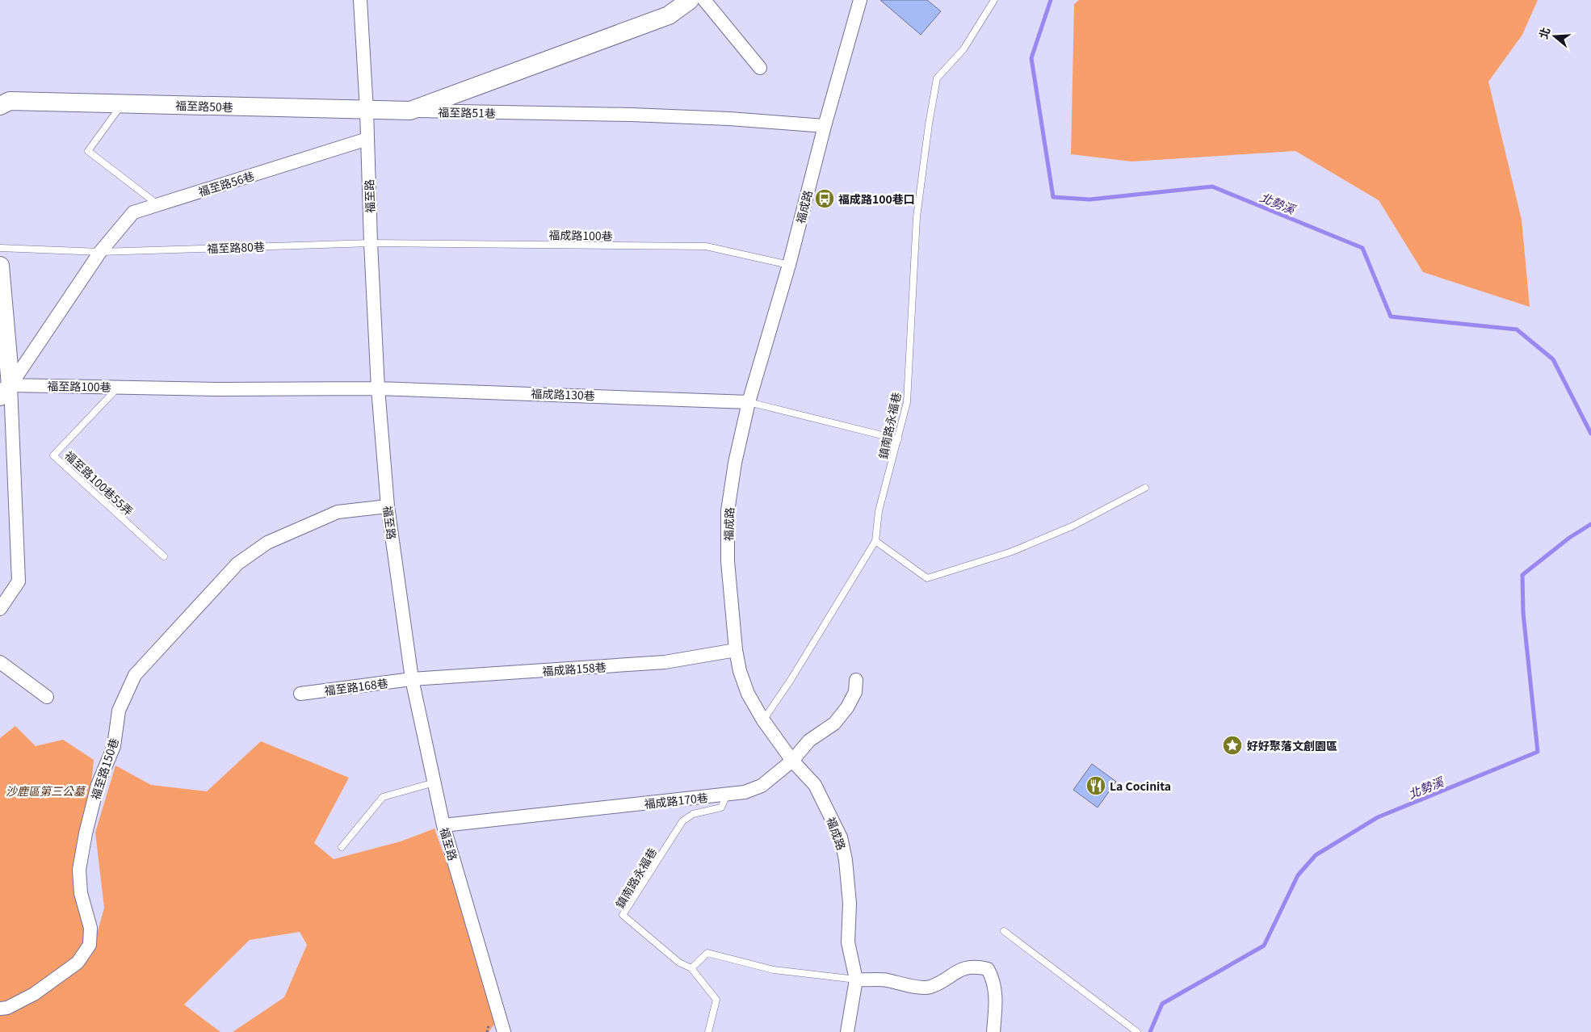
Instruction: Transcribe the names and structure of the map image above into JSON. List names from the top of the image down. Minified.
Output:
{"streets":{"street":["福至路50巷","福至路51巷","福至路56巷","福至路","福成路","福至路100巷","福成路130巷","福成路158巷","福至路168巷","福至路150巷","福成路170巷"],"lane":["福成路100巷","福至路80巷","鎮南路永福巷","福至路100巷55弄"]},"crossings":[["福至路50巷","福至路51巷"],["福至路50巷","福至路"],["福至路51巷","福成路"],["福至路56巷","福至路"],["福至路56巷","福至路80巷"],["福至路","福成路100巷"],["福至路","福至路80巷"],["福至路","福至路100巷"],["福至路","福成路130巷"],["福至路","福成路158巷"],["福至路","福至路168巷"],["福至路","福至路150巷"],["福至路","福成路170巷"],["福成路","福成路100巷"],["福成路","福成路130巷"],["福成路","鎮南路永福巷"],["福成路","福成路158巷"],["福成路","福成路170巷"],["福成路100巷","福至路80巷"],["福至路100巷","福成路130巷"],["福至路100巷","福至路100巷55弄"],["鎮南路永福巷","福成路170巷"],["福成路158巷","福至路168巷"]],"water":["北勢溪"],"parks":["沙鹿區第三公墓"],"places":{"bus stop":["福成路100巷口"],"place":["好好聚落文創園區"],"restaurant":["La Cocinita"]},"north":"left"}
